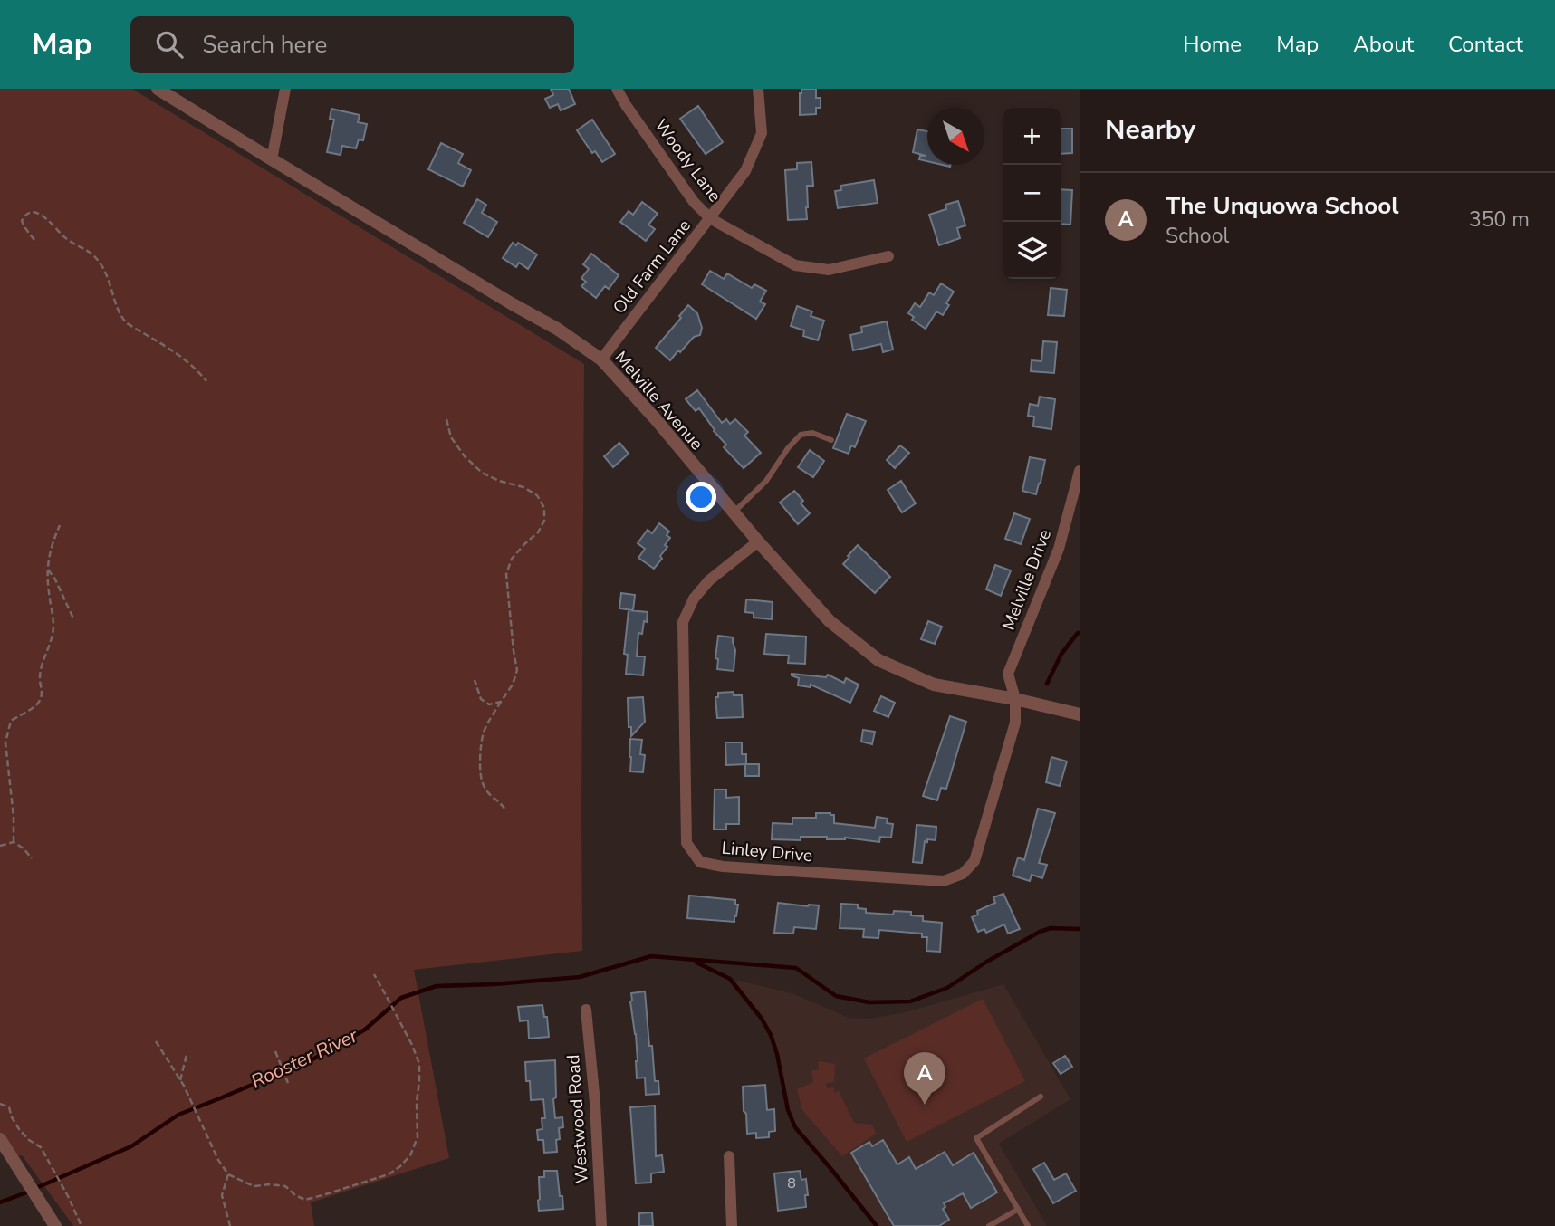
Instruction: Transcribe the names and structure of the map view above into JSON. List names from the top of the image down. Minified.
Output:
{"streets":{"street":["Woody Lane","Old Farm Lane","Melville Avenue","Melville Drive","Linley Drive","Westwood Road"]},"crossings":[["Woody Lane","Old Farm Lane"],["Old Farm Lane","Melville Avenue"],["Melville Avenue","Melville Drive"],["Melville Avenue","Linley Drive"],["Melville Drive","Linley Drive"]],"water":["Rooster River"],"house_numbers":["8"],"north":"bottom right","page":{"header":"Map","search":"Search here","nav":["Home","Map","About","Contact"],"heading":"Nearby","map_buttons":["+","−"],"list":[{"mark":"A","name":"The Unquowa School","note":"School","value":"350 m"}],"pins":"A"}}
